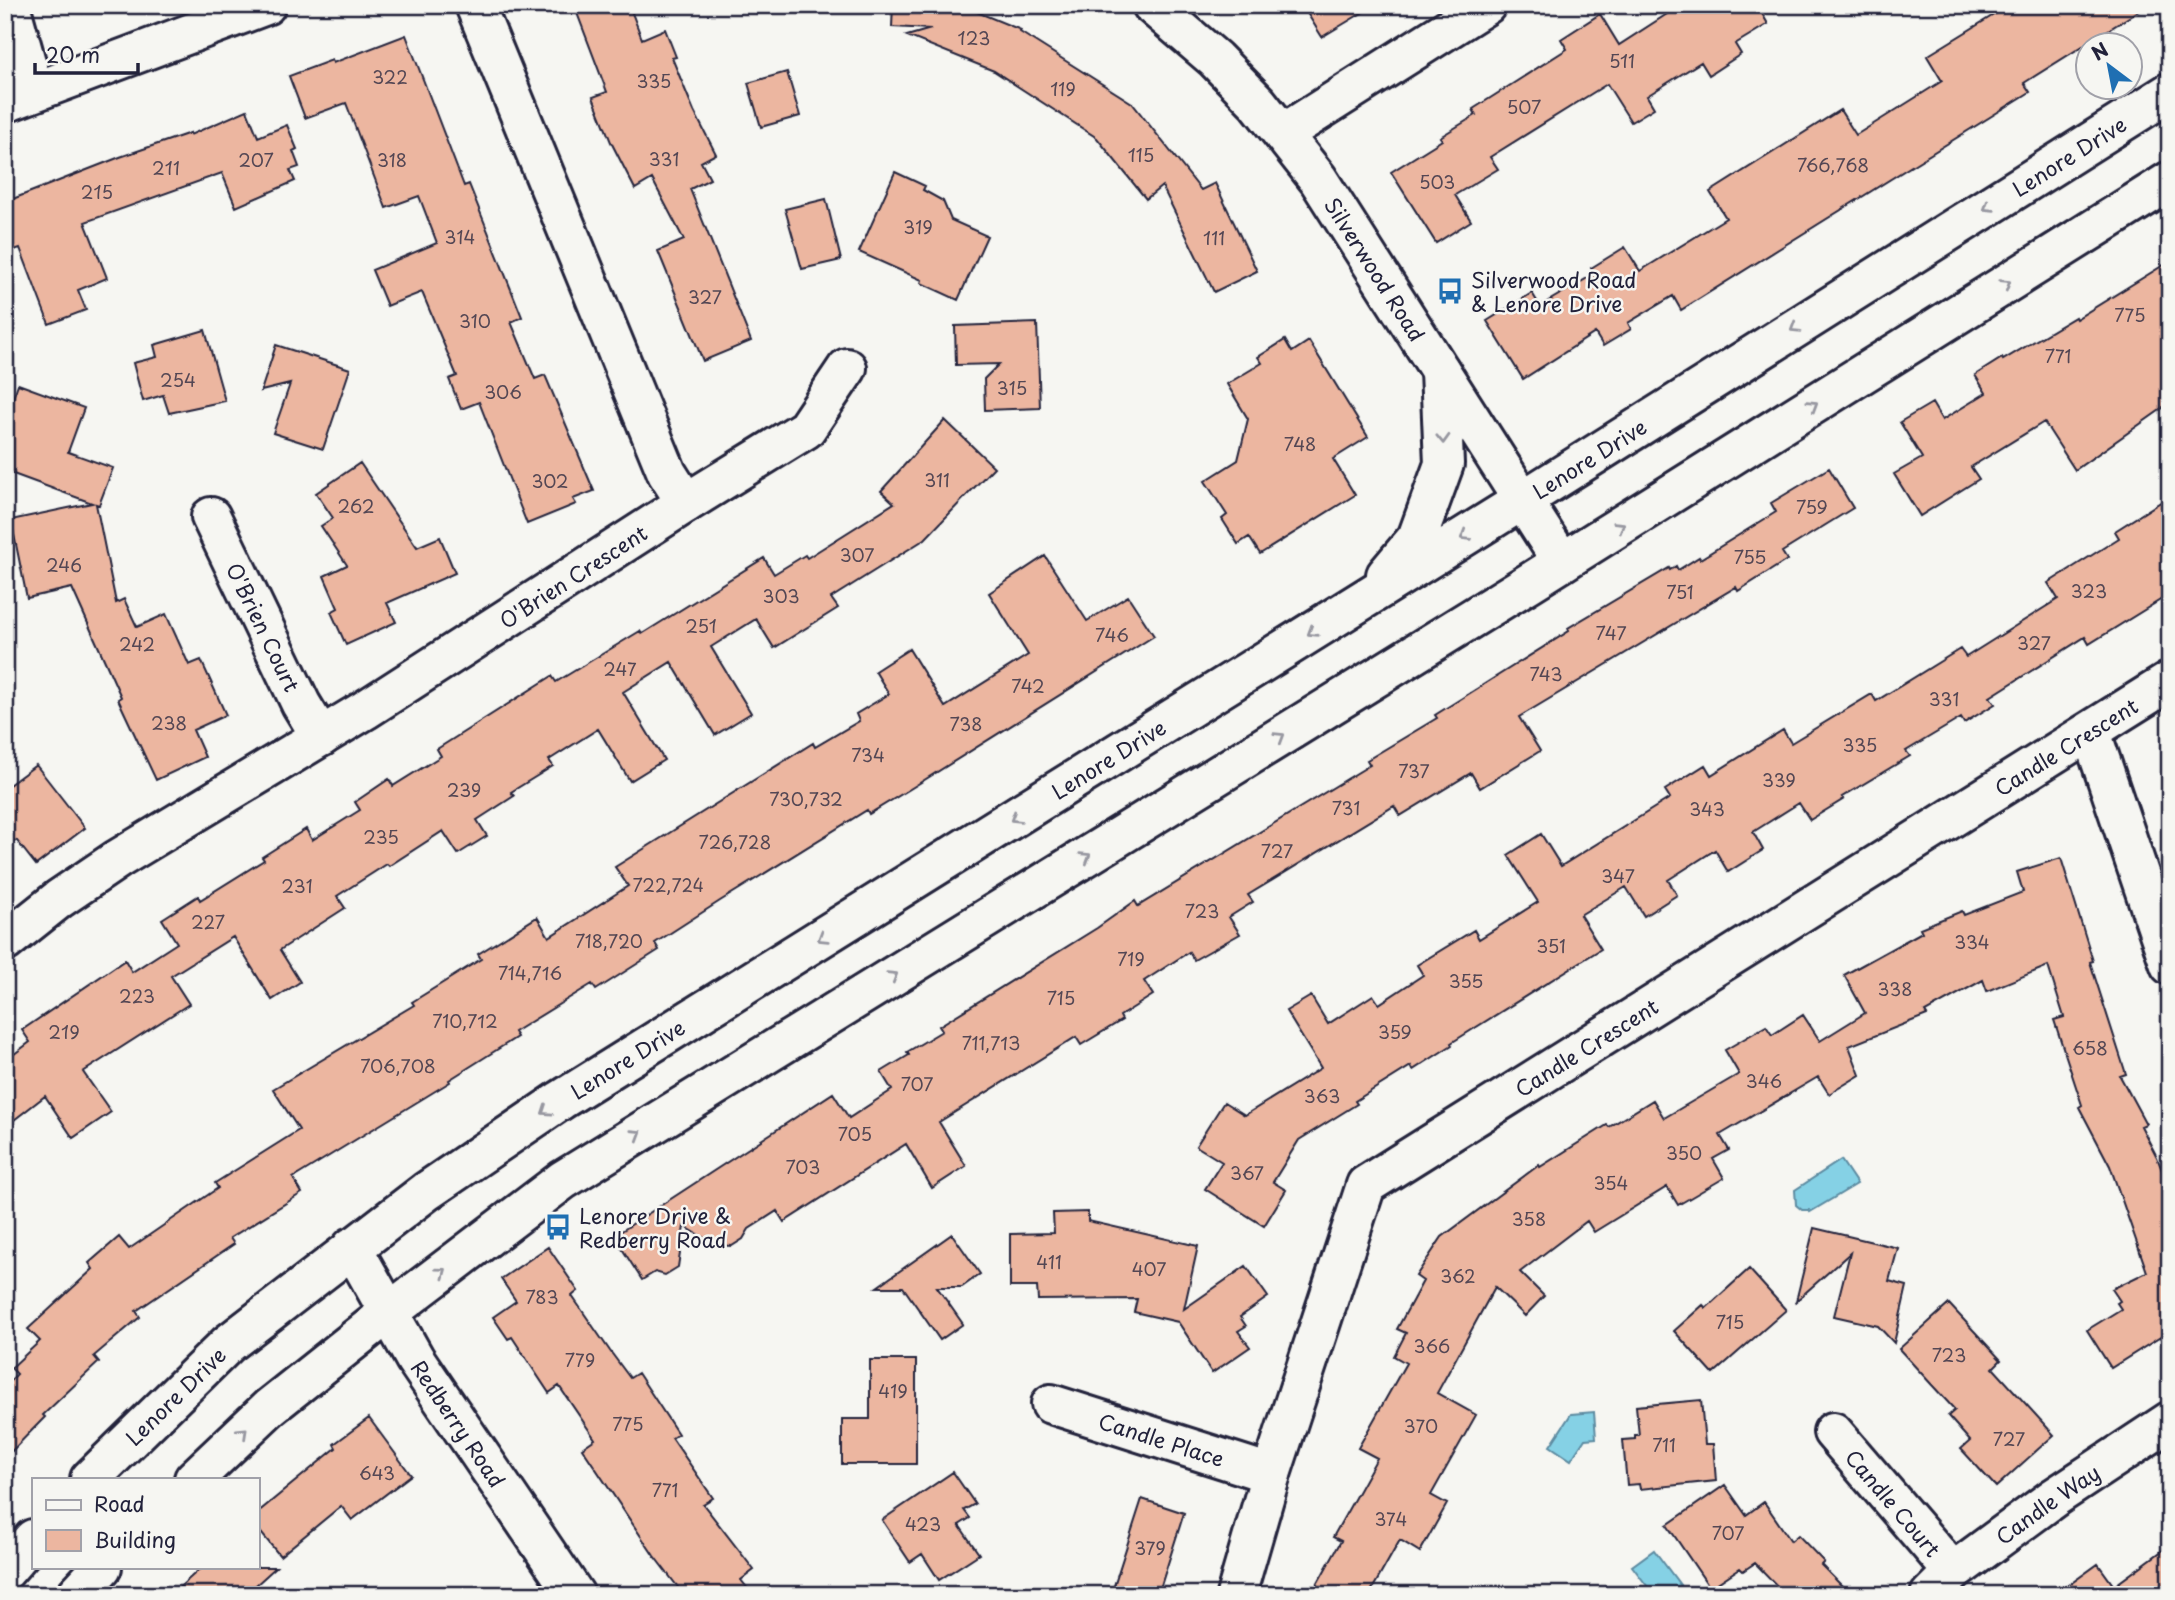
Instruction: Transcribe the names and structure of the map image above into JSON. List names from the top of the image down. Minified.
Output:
{"streets":{"street":["Lenore Drive","Silverwood Road","O'Brien Crescent","O'Brien Court","Candle Crescent","Redberry Road","Candle Place","Candle Court","Candle Way"]},"crossings":[["Lenore Drive","Silverwood Road"],["Lenore Drive","Redberry Road"],["O'Brien Crescent","O'Brien Court"],["Candle Crescent","Candle Place"],["Candle Court","Candle Way"]],"places":{"bus stop":["Silverwood Road & Lenore Drive","Lenore Drive & Redberry Road"]},"house_numbers":["123","511","322","335","119","507","115","331","207","318","766,768","211","503","215","319","314","111","327","775","310","771","254","315","306","748","311","302","262","759","307","755","246","323","751","303","251","747","746","327","242","247","743","742","331","238","738","335","734","737","339","239","730,732","731","343","235","726,728","727","347","722,724","231","723","227","718,720","334","351","719","714,716","355","338","223","715","710,712","219","359","711,713","658","706,708","346","707","363","705","350","703","367","354","358","411","407","362","783","715","366","723","779","419","775","370","727","711","643","771","374","423","707","379"],"legend":["Road","Building"],"scale_bar":"20 m","north":"top left"}
